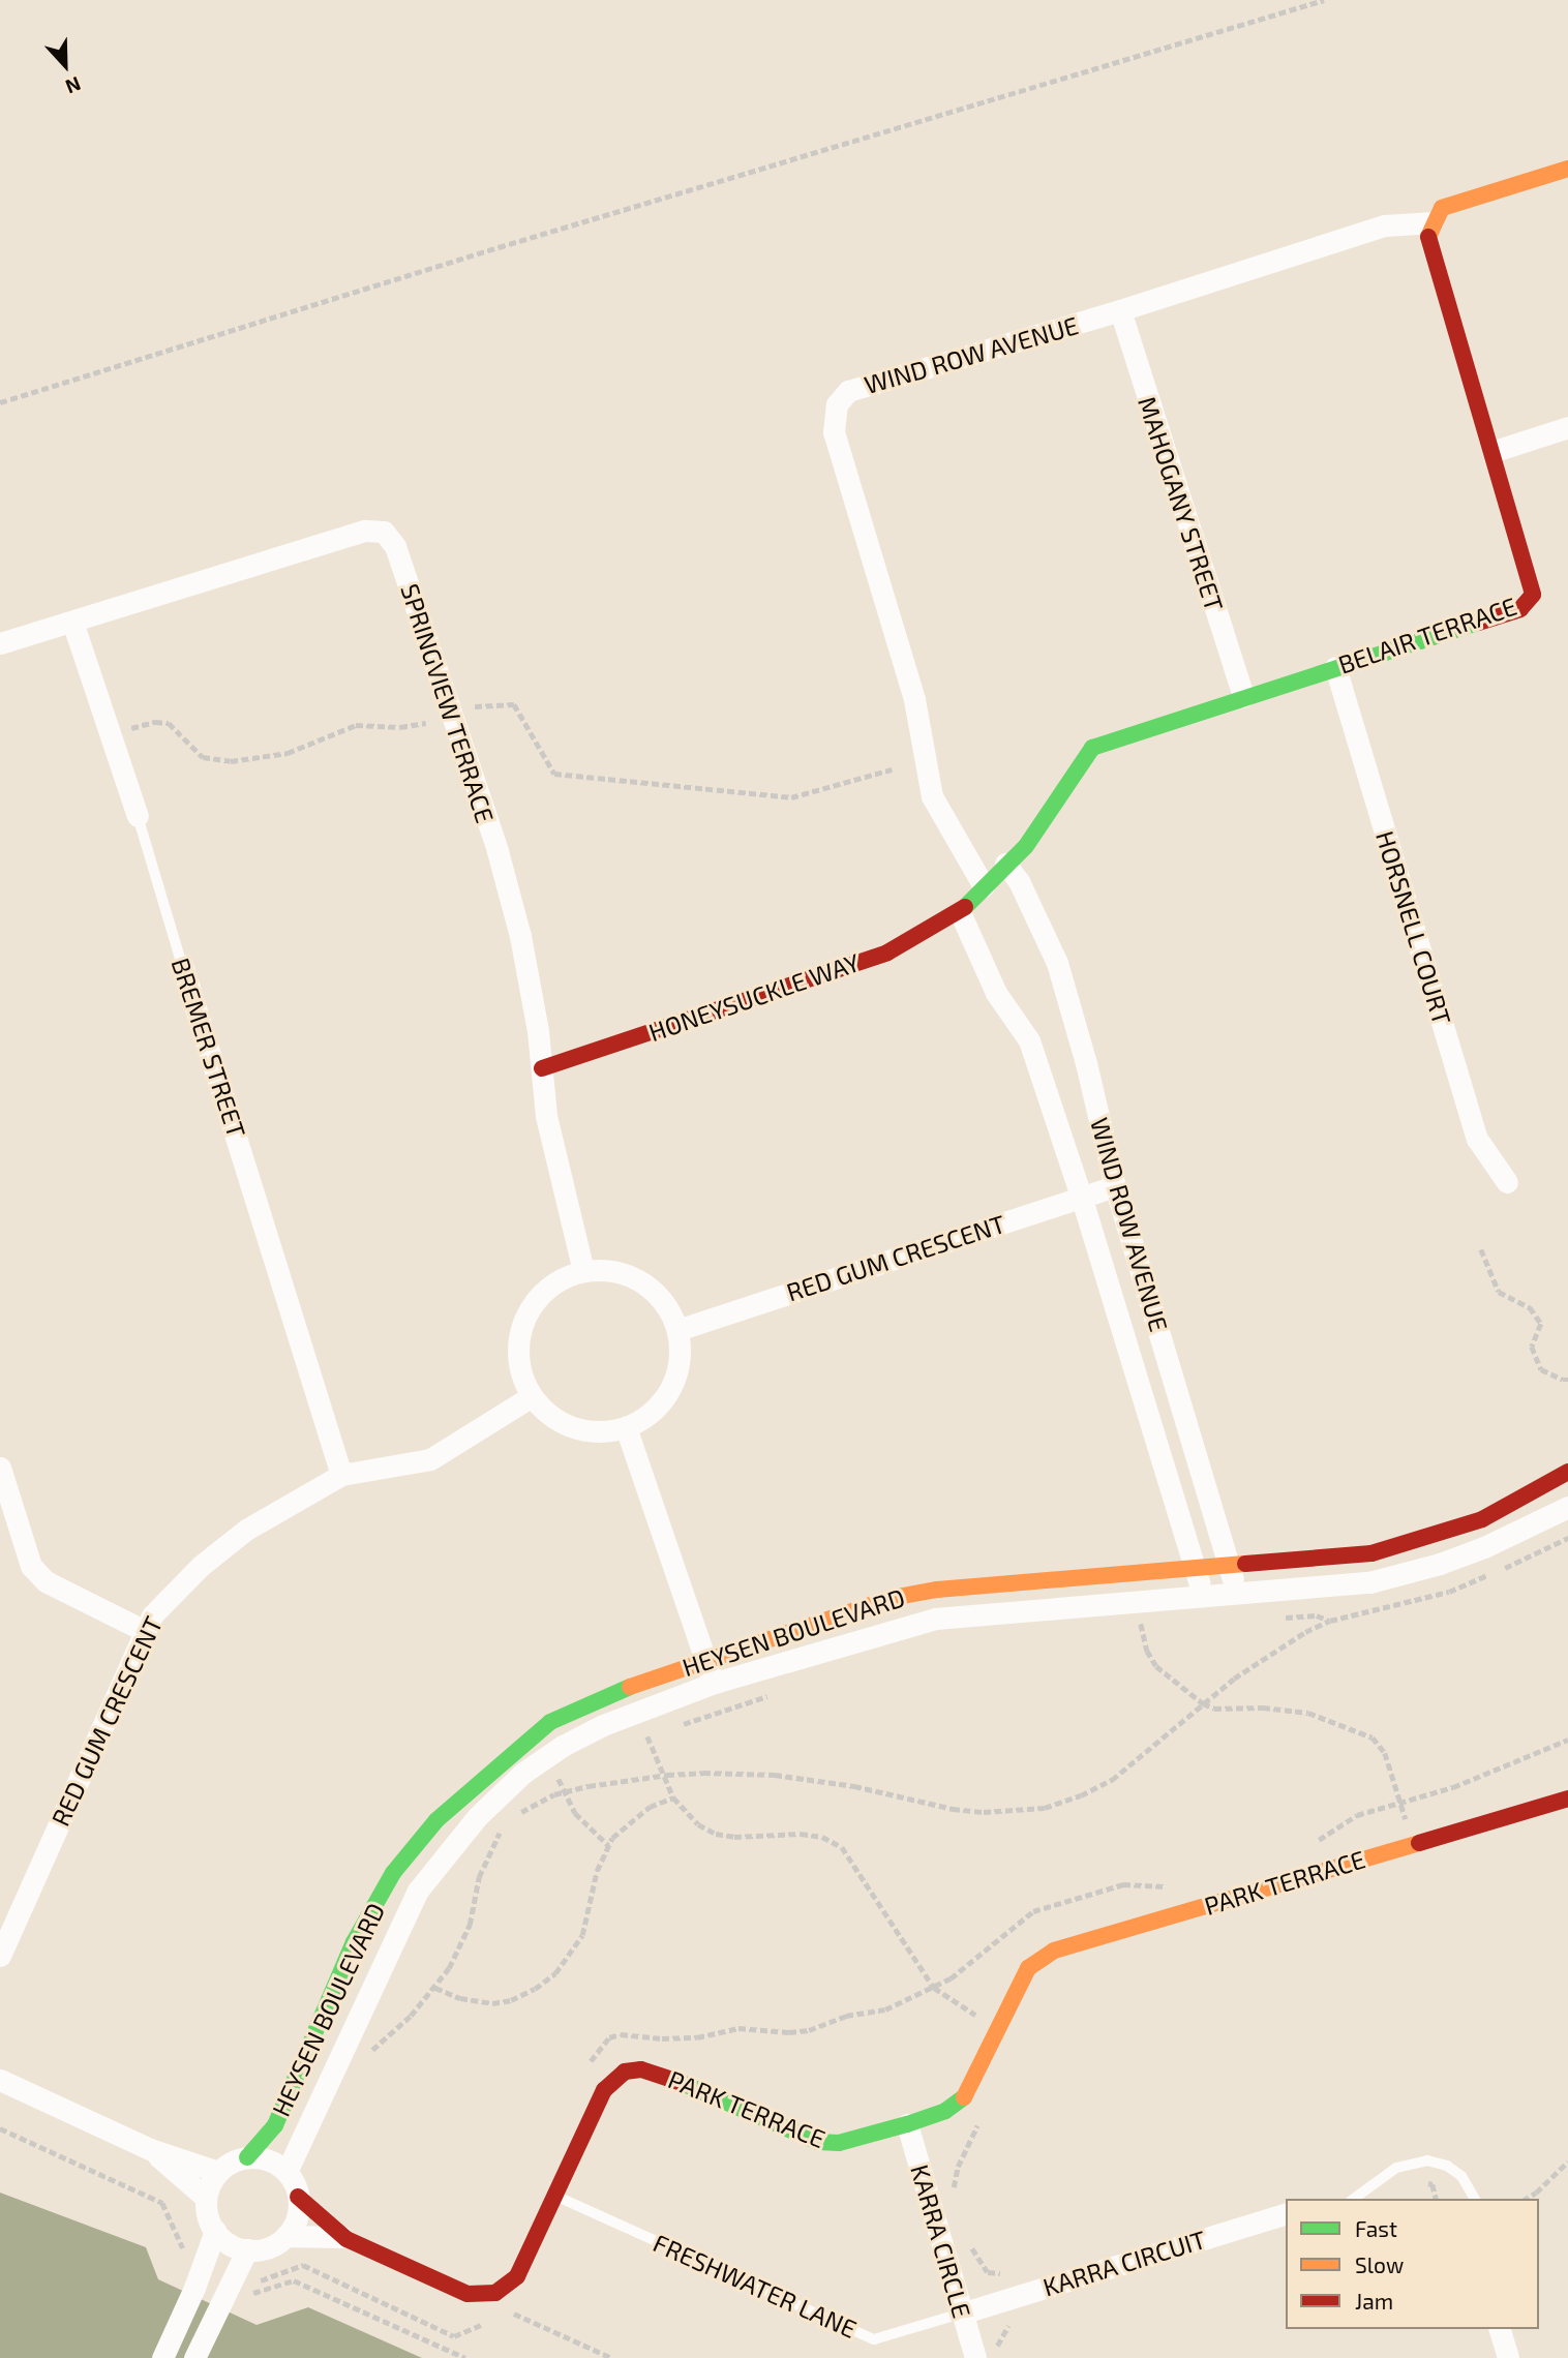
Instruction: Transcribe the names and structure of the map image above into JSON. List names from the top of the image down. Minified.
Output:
{"streets":{"street":["WIND ROW AVENUE","MAHOGANY STREET","BELAIR TERRACE","SPRINGVIEW TERRACE","HORSNELL COURT","HONEYSUCKLE WAY","BREMER STREET","RED GUM CRESCENT","HEYSEN BOULEVARD","PARK TERRACE","KARRA CIRCLE","KARRA CIRCUIT"],"lane":["FRESHWATER LANE"]},"crossings":[["WIND ROW AVENUE","MAHOGANY STREET"],["WIND ROW AVENUE","BELAIR TERRACE"],["WIND ROW AVENUE","HONEYSUCKLE WAY"],["WIND ROW AVENUE","RED GUM CRESCENT"],["WIND ROW AVENUE","HEYSEN BOULEVARD"],["MAHOGANY STREET","BELAIR TERRACE"],["BELAIR TERRACE","HORSNELL COURT"],["BELAIR TERRACE","HONEYSUCKLE WAY"],["SPRINGVIEW TERRACE","HONEYSUCKLE WAY"],["SPRINGVIEW TERRACE","BREMER STREET"],["SPRINGVIEW TERRACE","RED GUM CRESCENT"],["BREMER STREET","RED GUM CRESCENT"],["PARK TERRACE","KARRA CIRCLE"],["PARK TERRACE","FRESHWATER LANE"],["KARRA CIRCLE","KARRA CIRCUIT"],["KARRA CIRCLE","FRESHWATER LANE"],["KARRA CIRCUIT","FRESHWATER LANE"]],"legend":["Fast","Slow","Jam"],"north":"bottom"}
